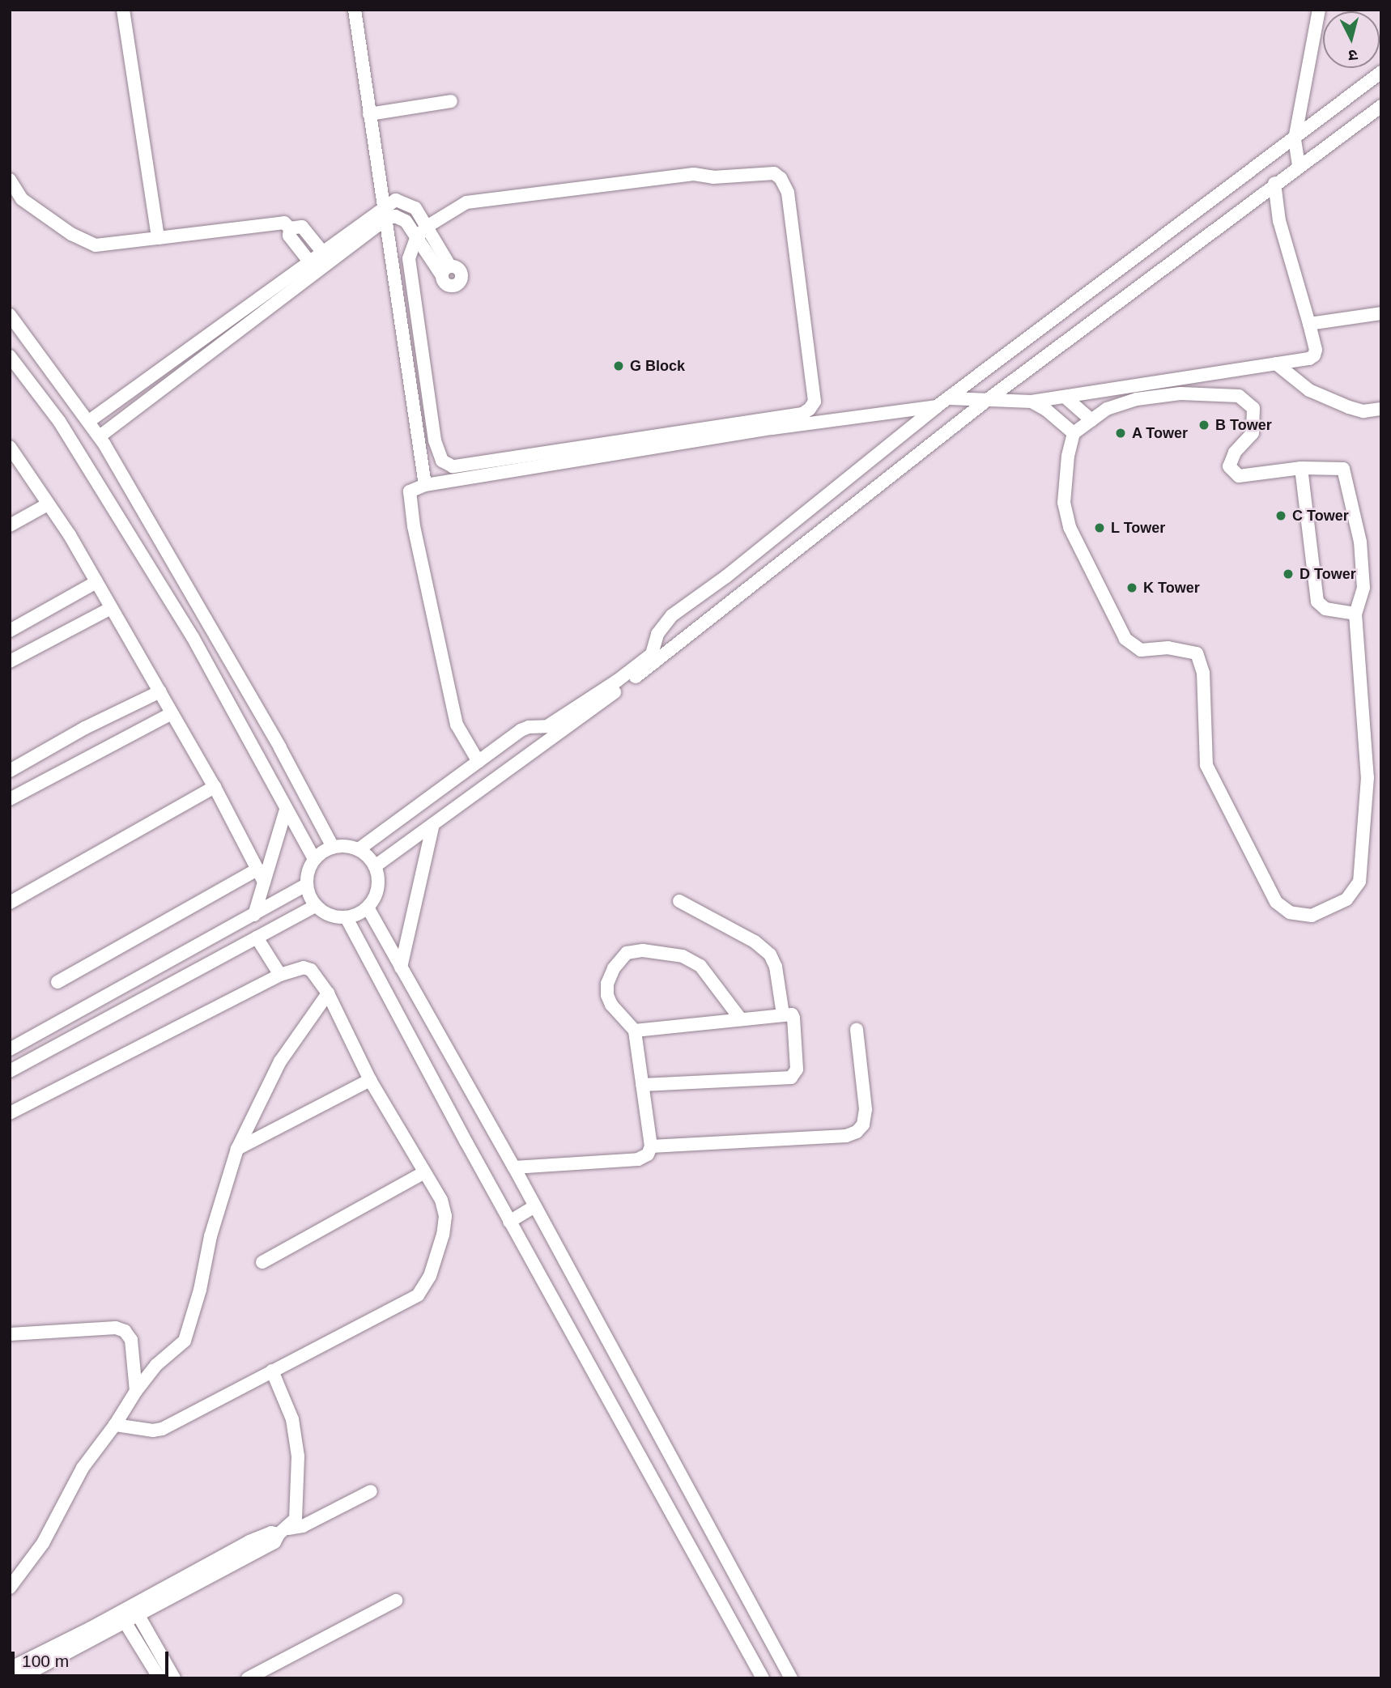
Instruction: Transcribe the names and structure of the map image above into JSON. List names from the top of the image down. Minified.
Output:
{"places":["G Block","B Tower","A Tower","C Tower","L Tower","D Tower","K Tower"],"scale_bar":"100 m","north":"bottom"}
